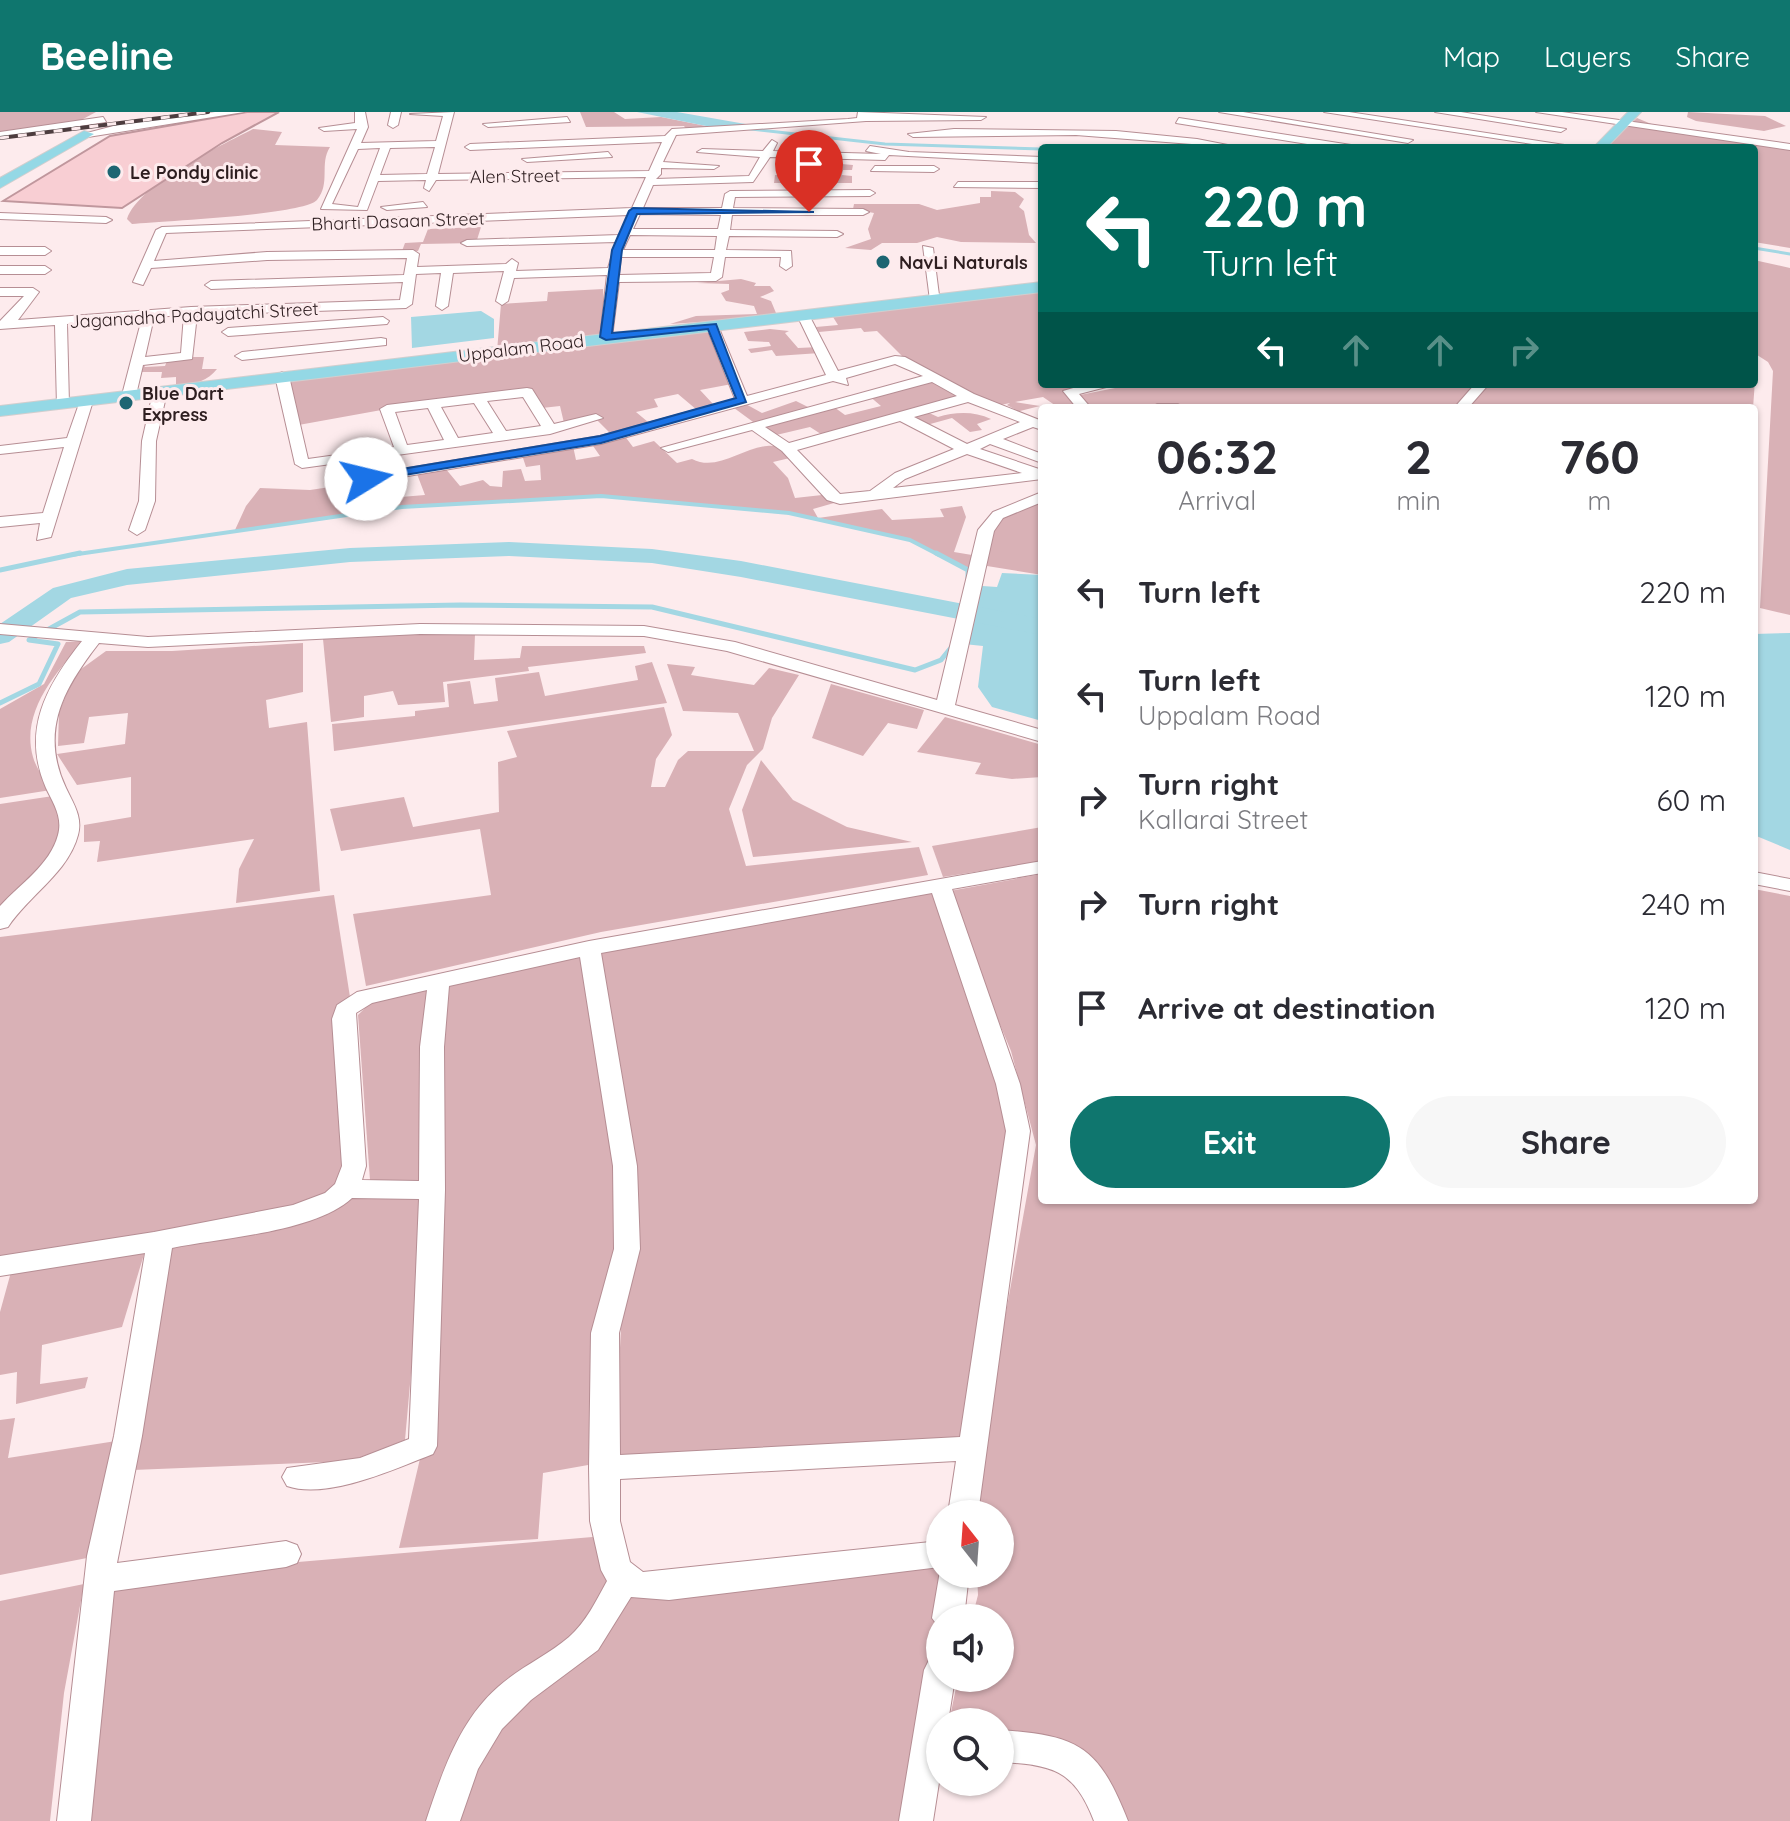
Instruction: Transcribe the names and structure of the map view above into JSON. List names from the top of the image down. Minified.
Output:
{"streets":{"main road":["Uppalam Road"],"street":["Alen Street","Bharti Dasaan Street","Jaganadha Padayatchi Street"]},"places":["Le Pondy clinic","NavLi Naturals","Blue Dart Express"],"north":"top","page":{"header":"Beeline","nav":["Map","Layers","Share"],"turn":["220 m","Turn left"],"eta":["06:32","Arrival","2","min","760","m"],"list":[{"name":"Turn left","value":"220 m"},{"name":"Turn left","note":"Uppalam Road","value":"120 m"},{"name":"Turn right","note":"Kallarai Street","value":"60 m"},{"name":"Turn right","value":"240 m"},{"name":"Arrive at destination","value":"120 m"}],"buttons":["Exit","Share"]}}
